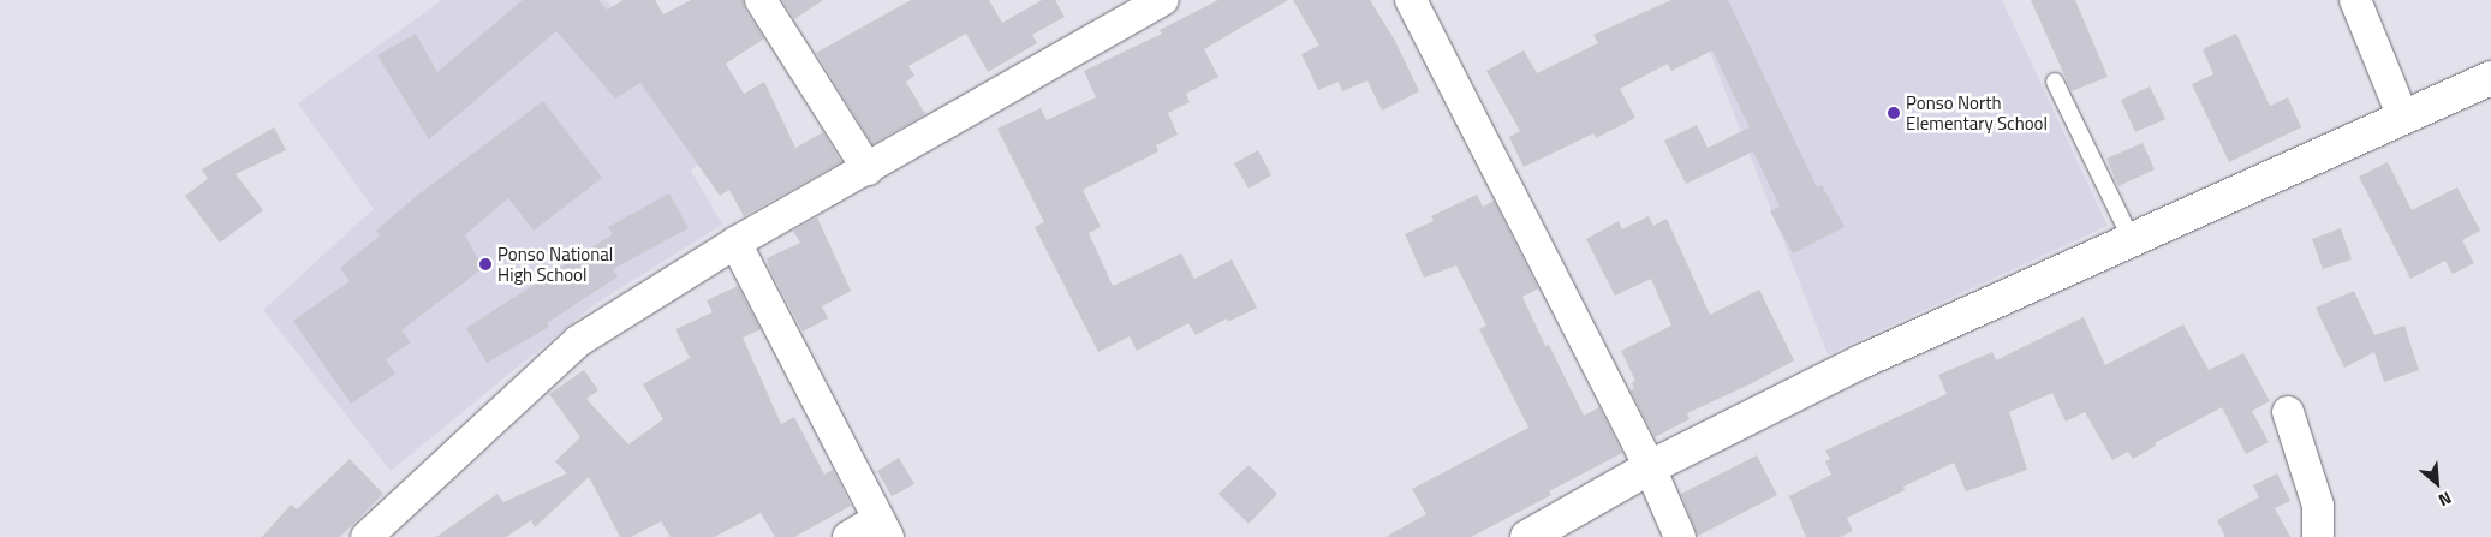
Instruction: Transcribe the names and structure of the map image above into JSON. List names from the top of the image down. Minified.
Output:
{"places":["Ponso North Elementary School","Ponso National High School"],"north":"bottom right"}
